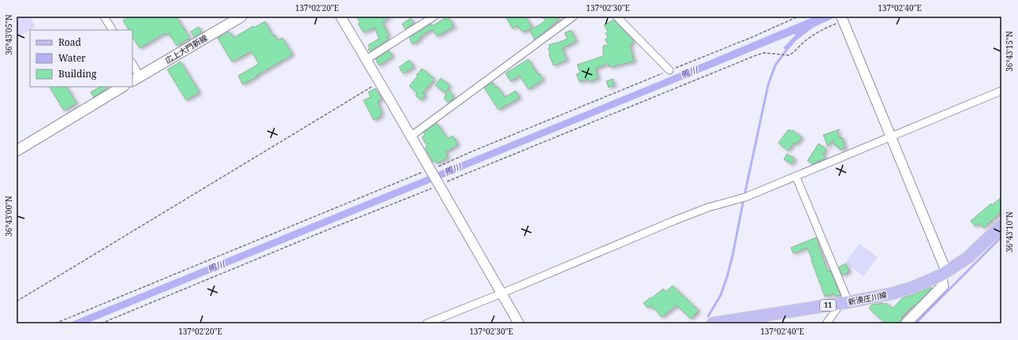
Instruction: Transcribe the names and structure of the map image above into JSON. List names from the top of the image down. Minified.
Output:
{"streets":{"main road":["広上大門新線","新湊庄川線","11"]},"water":["鴨川"],"legend":["Road","Water","Building"],"coordinates":["137°02'20\"E","137°02'30\"E","137°02'40\"E","36°43'05\"N","36°43'15\"N","36°43'00\"N","36°43'10\"N"]}
